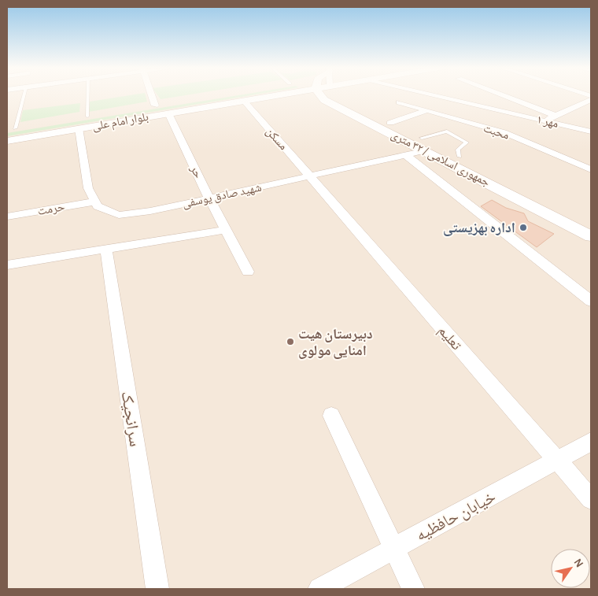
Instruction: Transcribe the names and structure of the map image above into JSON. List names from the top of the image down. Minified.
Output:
{"streets":{"main road":["بلوار امام علی","جمهوری اسلامی / ۳۲ متری"],"street":["مهر ۱","محبت","مسکن","حر","شهید صادق یوسفی","حرمت","تعلیم","سرانجیک","خیابان حافظیه"]},"crossings":[["بلوار امام علی","مسکن"],["بلوار امام علی","حر"],["مسکن","شهید صادق یوسفی"],["مسکن","تعلیم"],["جمهوری اسلامی / ۳۲ متری","شهید صادق یوسفی"],["حر","شهید صادق یوسفی"],["شهید صادق یوسفی","حرمت"],["شهید صادق یوسفی","تعلیم"],["تعلیم","خیابان حافظیه"]],"places":["اداره بهزیستی","دبیرستان هیت امنایی مولوی"],"north":"top right"}
